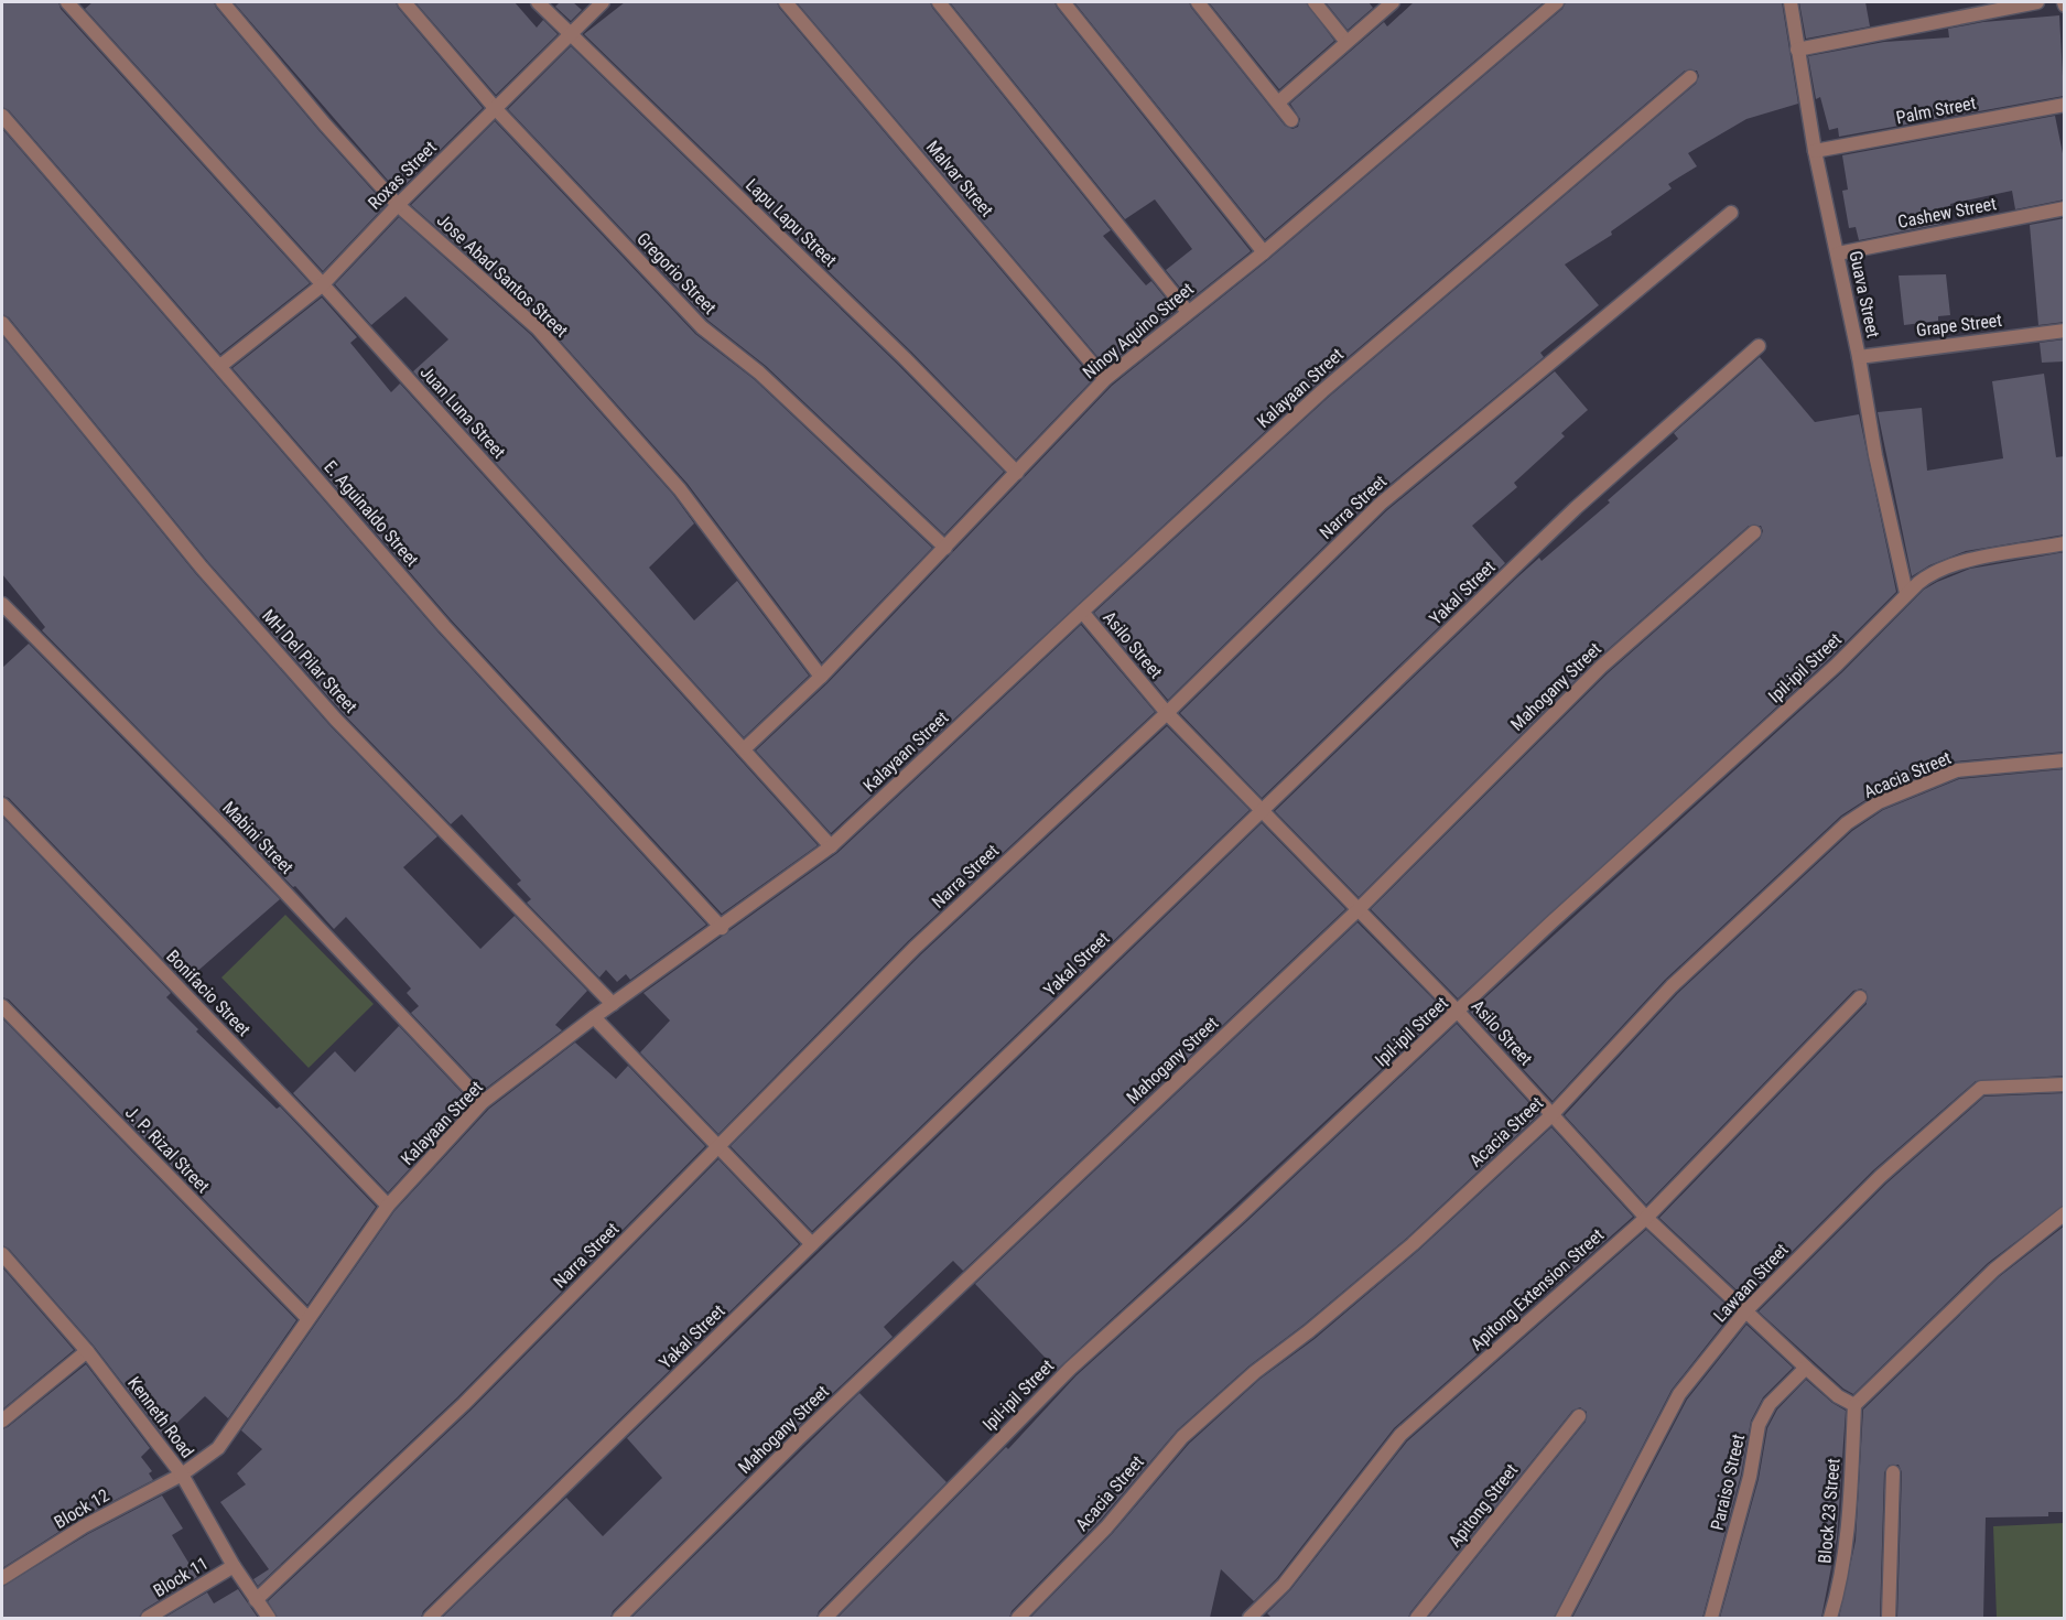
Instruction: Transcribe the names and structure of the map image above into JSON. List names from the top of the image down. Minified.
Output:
{"streets":{"street":["Palm Street","Roxas Street","Malvar Street","Cashew Street","Lapu Lapu Street","Gregorio Street","Jose Abad Santos Street","Guava Street","Grape Street","Ninoy Aquino Street","Kalayaan Street","Juan Luna Street","Narra Street","E. Aguinaldo Street","Yakal Street","Asilo Street","MH Del Pilar Street","Ipil-ipil Street","Mahogany Street","Acacia Street","Mabini Street","Bonifacio Street","J. P. Rizal Street","Lawaan Street","Apitong Extension Street","Kenneth Road","Paraiso Street","Apitong Street","Block 12","Block 23 Street","Block 11"]},"crossings":[["Palm Street","Guava Street"],["Roxas Street","Lapu Lapu Street"],["Roxas Street","Gregorio Street"],["Roxas Street","Jose Abad Santos Street"],["Roxas Street","Juan Luna Street"],["Roxas Street","E. Aguinaldo Street"],["Malvar Street","Ninoy Aquino Street"],["Cashew Street","Guava Street"],["Lapu Lapu Street","Ninoy Aquino Street"],["Gregorio Street","Ninoy Aquino Street"],["Jose Abad Santos Street","Ninoy Aquino Street"],["Guava Street","Grape Street"],["Guava Street","Ipil-ipil Street"],["Ninoy Aquino Street","Juan Luna Street"],["Kalayaan Street","Juan Luna Street"],["Kalayaan Street","E. Aguinaldo Street"],["Kalayaan Street","Asilo Street"],["Kalayaan Street","MH Del Pilar Street"],["Kalayaan Street","Mabini Street"],["Kalayaan Street","Bonifacio Street"],["Kalayaan Street","J. P. Rizal Street"],["Kalayaan Street","Kenneth Road"],["Kalayaan Street","Block 12"],["Narra Street","Asilo Street"],["Narra Street","Kenneth Road"],["Yakal Street","Asilo Street"],["Asilo Street","Ipil-ipil Street"],["Asilo Street","Mahogany Street"],["Asilo Street","Acacia Street"],["Asilo Street","Lawaan Street"],["Asilo Street","Apitong Extension Street"],["Asilo Street","Paraiso Street"],["Asilo Street","Block 23 Street"],["Kenneth Road","Block 12"],["Kenneth Road","Block 11"]]}
